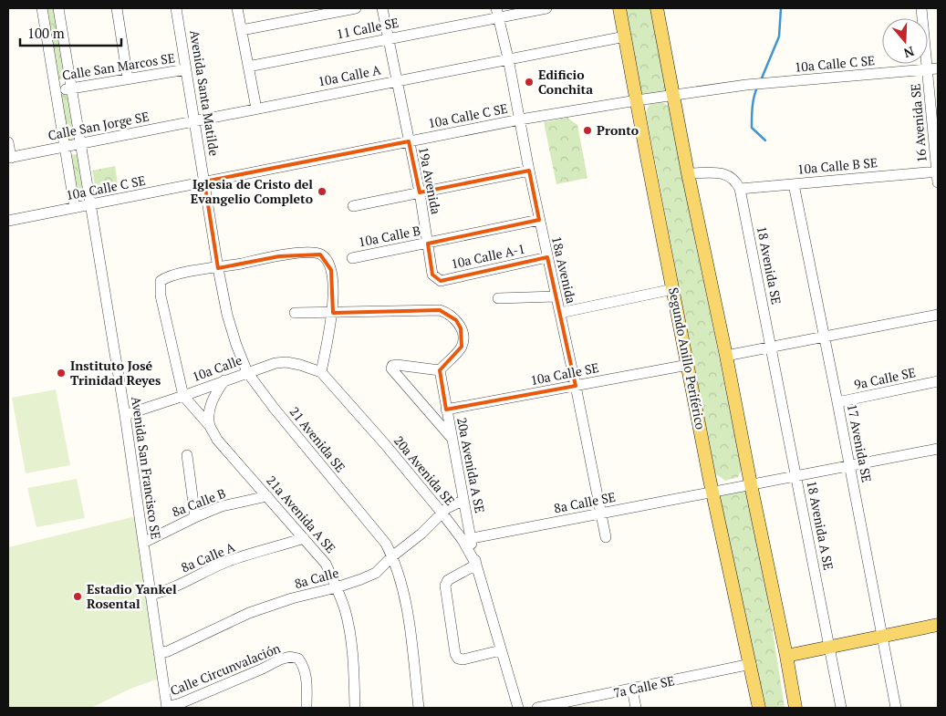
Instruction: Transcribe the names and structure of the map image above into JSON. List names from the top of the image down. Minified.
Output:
{"streets":{"main road":["Segundo Anillo Periférico"],"street":["11 Calle SE","10a Calle C SE","Calle San Marcos SE","10a Calle A","Avenida Santa Matilde","16 Avenida SE","Calle San Jorge SE","10a Calle B SE","19a Avenida","10a Calle B","10a Calle A-1","18 Avenida SE","18a Avenida","10a Calle","10a Calle SE","9a Calle SE","21 Avenida SE","17 Avenida SE","20a Avenida A SE","Avenida San Francisco SE","20a Avenida SE","8a Calle B","8a Calle SE","21a Avenida A SE","18 Avenida A SE","8a Calle A","8a Calle","Calle Circunvalación","7a Calle SE"]},"crossings":[["11 Calle SE","19a Avenida"],["11 Calle SE","18a Avenida"],["10a Calle C SE","Avenida Santa Matilde"],["10a Calle C SE","16 Avenida SE"],["10a Calle C SE","19a Avenida"],["10a Calle C SE","18a Avenida"],["10a Calle C SE","Segundo Anillo Periférico"],["10a Calle C SE","21 Avenida SE"],["10a Calle C SE","Avenida San Francisco SE"],["Calle San Marcos SE","Avenida Santa Matilde"],["Calle San Marcos SE","Avenida San Francisco SE"],["10a Calle A","Avenida Santa Matilde"],["10a Calle A","Calle San Jorge SE"],["10a Calle A","19a Avenida"],["10a Calle A","18a Avenida"],["10a Calle A","Segundo Anillo Periférico"],["Avenida Santa Matilde","Calle San Jorge SE"],["Avenida Santa Matilde","21 Avenida SE"],["16 Avenida SE","10a Calle B SE"],["Calle San Jorge SE","Avenida San Francisco SE"],["10a Calle B SE","18 Avenida SE"],["10a Calle B SE","17 Avenida SE"],["19a Avenida","10a Calle B"],["19a Avenida","10a Calle A-1"],["10a Calle B","18a Avenida"],["10a Calle A-1","18a Avenida"],["18 Avenida SE","18 Avenida A SE"],["18a Avenida","10a Calle SE"],["18a Avenida","8a Calle SE"],["Segundo Anillo Periférico","10a Calle SE"],["Segundo Anillo Periférico","8a Calle SE"],["Segundo Anillo Periférico","7a Calle SE"],["10a Calle","21 Avenida SE"],["10a Calle","Avenida San Francisco SE"],["10a Calle","20a Avenida SE"],["10a Calle SE","20a Avenida A SE"],["9a Calle SE","17 Avenida SE"],["21 Avenida SE","8a Calle"],["20a Avenida A SE","20a Avenida SE"],["20a Avenida A SE","8a Calle SE"],["20a Avenida A SE","8a Calle"],["Avenida San Francisco SE","8a Calle B"],["Avenida San Francisco SE","8a Calle A"],["Avenida San Francisco SE","8a Calle"],["Avenida San Francisco SE","Calle Circunvalación"],["20a Avenida SE","8a Calle SE"],["20a Avenida SE","8a Calle"],["8a Calle B","21a Avenida A SE"],["21a Avenida A SE","8a Calle A"],["21a Avenida A SE","8a Calle"]],"places":["Edificio Conchita","Pronto","Iglesia de Cristo del Evangelio Completo","Instituto José Trinidad Reyes","Estadio Yankel Rosental"],"scale_bar":"100 m","north":"bottom"}
